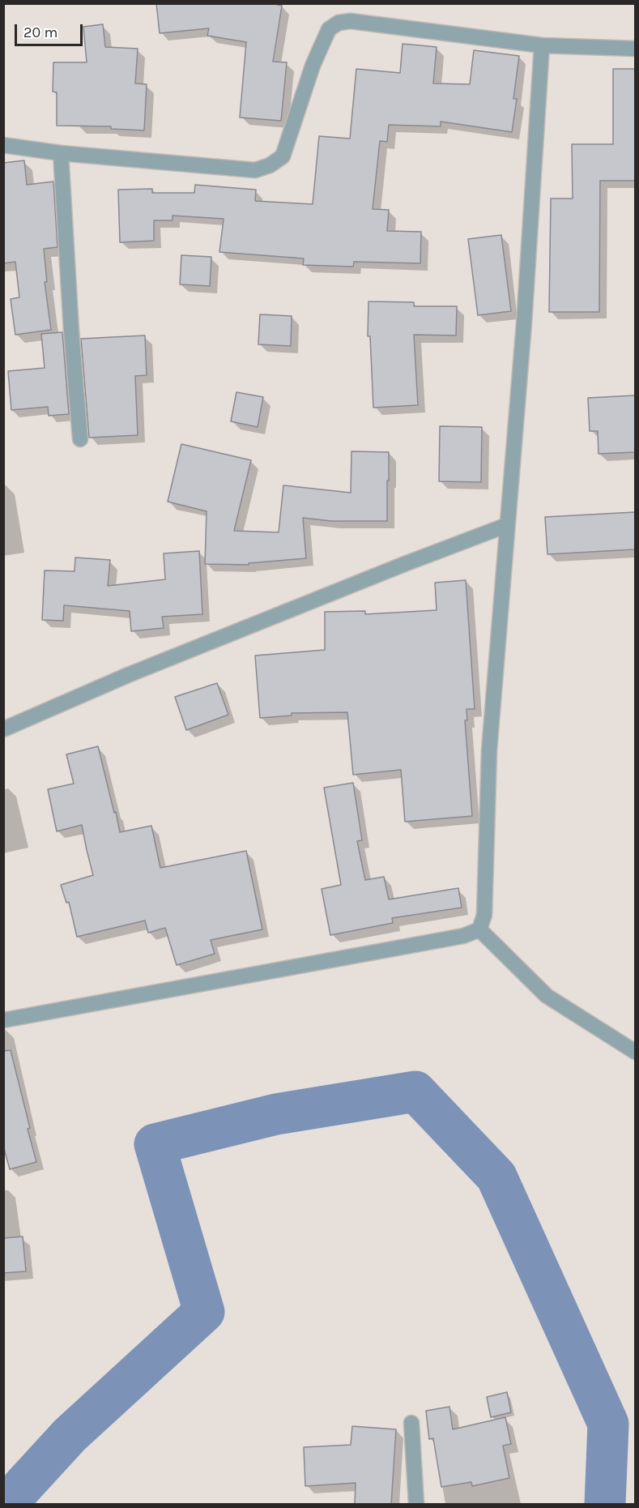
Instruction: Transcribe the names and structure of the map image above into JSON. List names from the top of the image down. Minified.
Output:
{"scale_bar":"20 m"}
